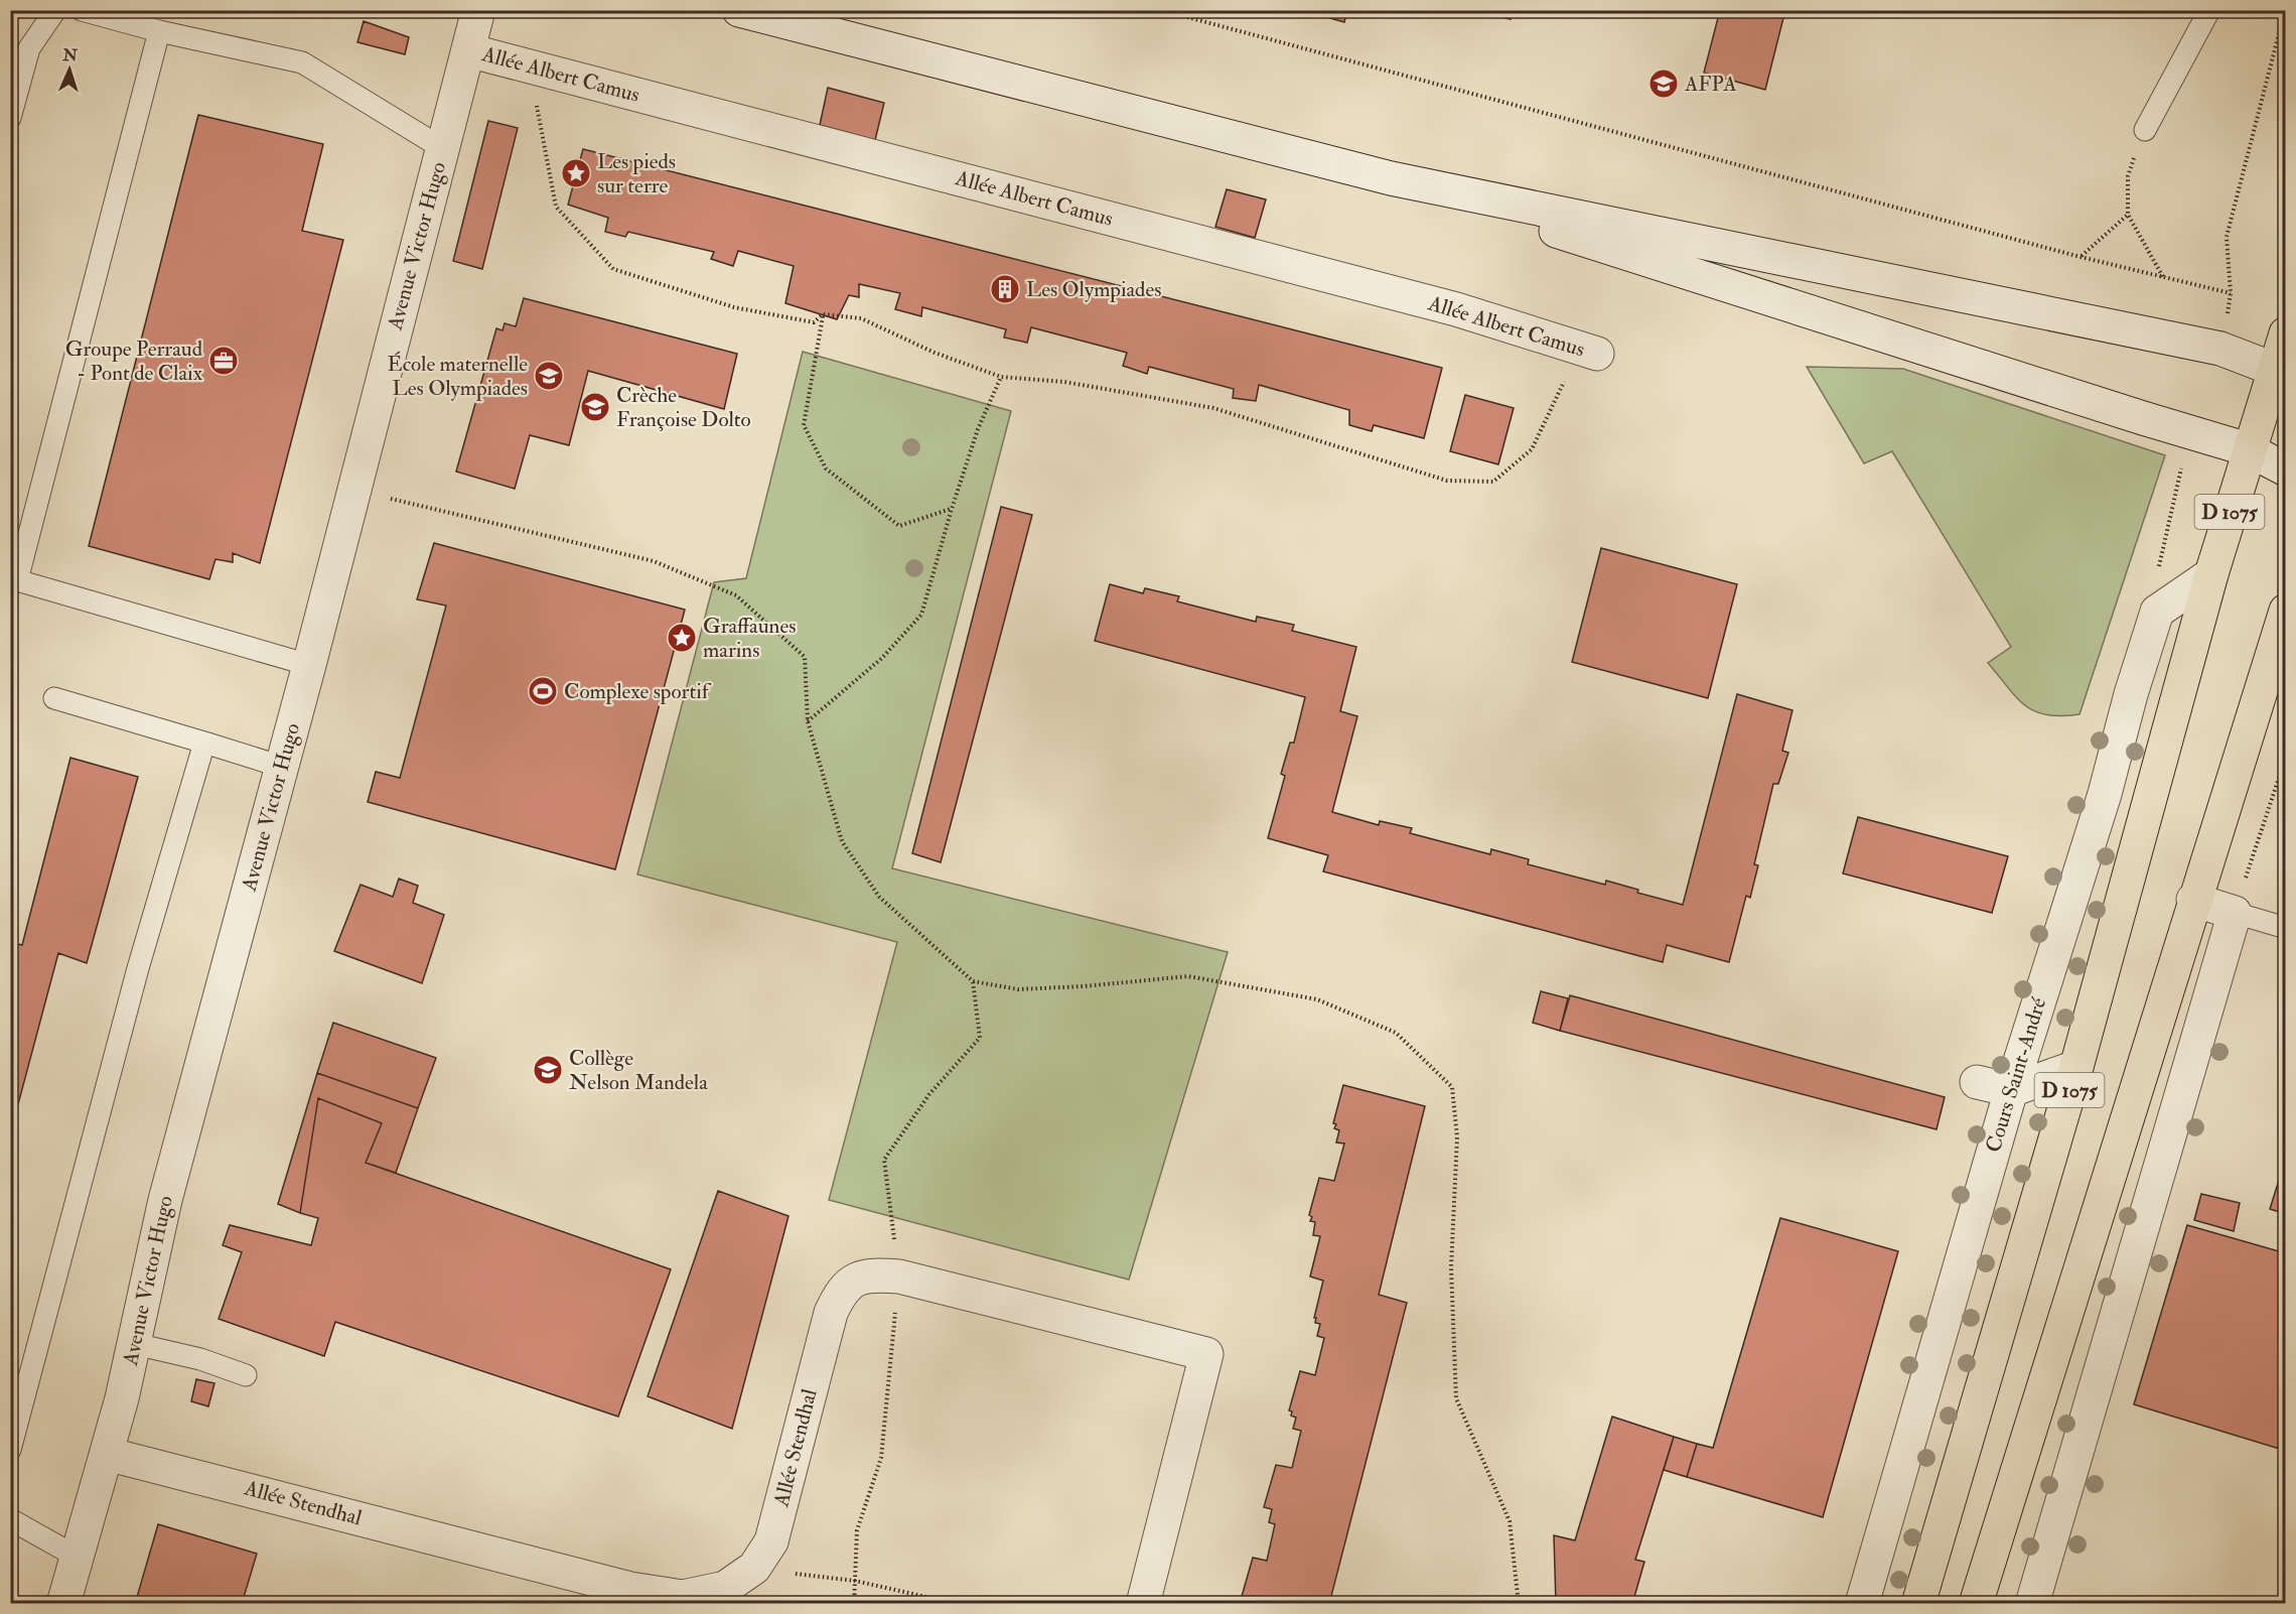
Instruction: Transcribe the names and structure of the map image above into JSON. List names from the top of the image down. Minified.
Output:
{"streets":{"main road":["D 1075"],"street":["Allée Albert Camus","Avenue Victor Hugo","Cours Saint-André","Allée Stendhal"]},"crossings":[["Allée Albert Camus","Avenue Victor Hugo"],["Avenue Victor Hugo","Allée Stendhal"],["D 1075","Cours Saint-André"]],"places":{"school or university":["AFPA","École maternelle Les Olympiades","Crèche Françoise Dolto","Collège Nelson Mandela"],"place":["Les pieds sur terre","Graffaunes marins"],"building":["Les Olympiades"],"office":["Groupe Perraud - Pont de Claix"],"sports":["Complexe sportif"]},"north":"top"}
